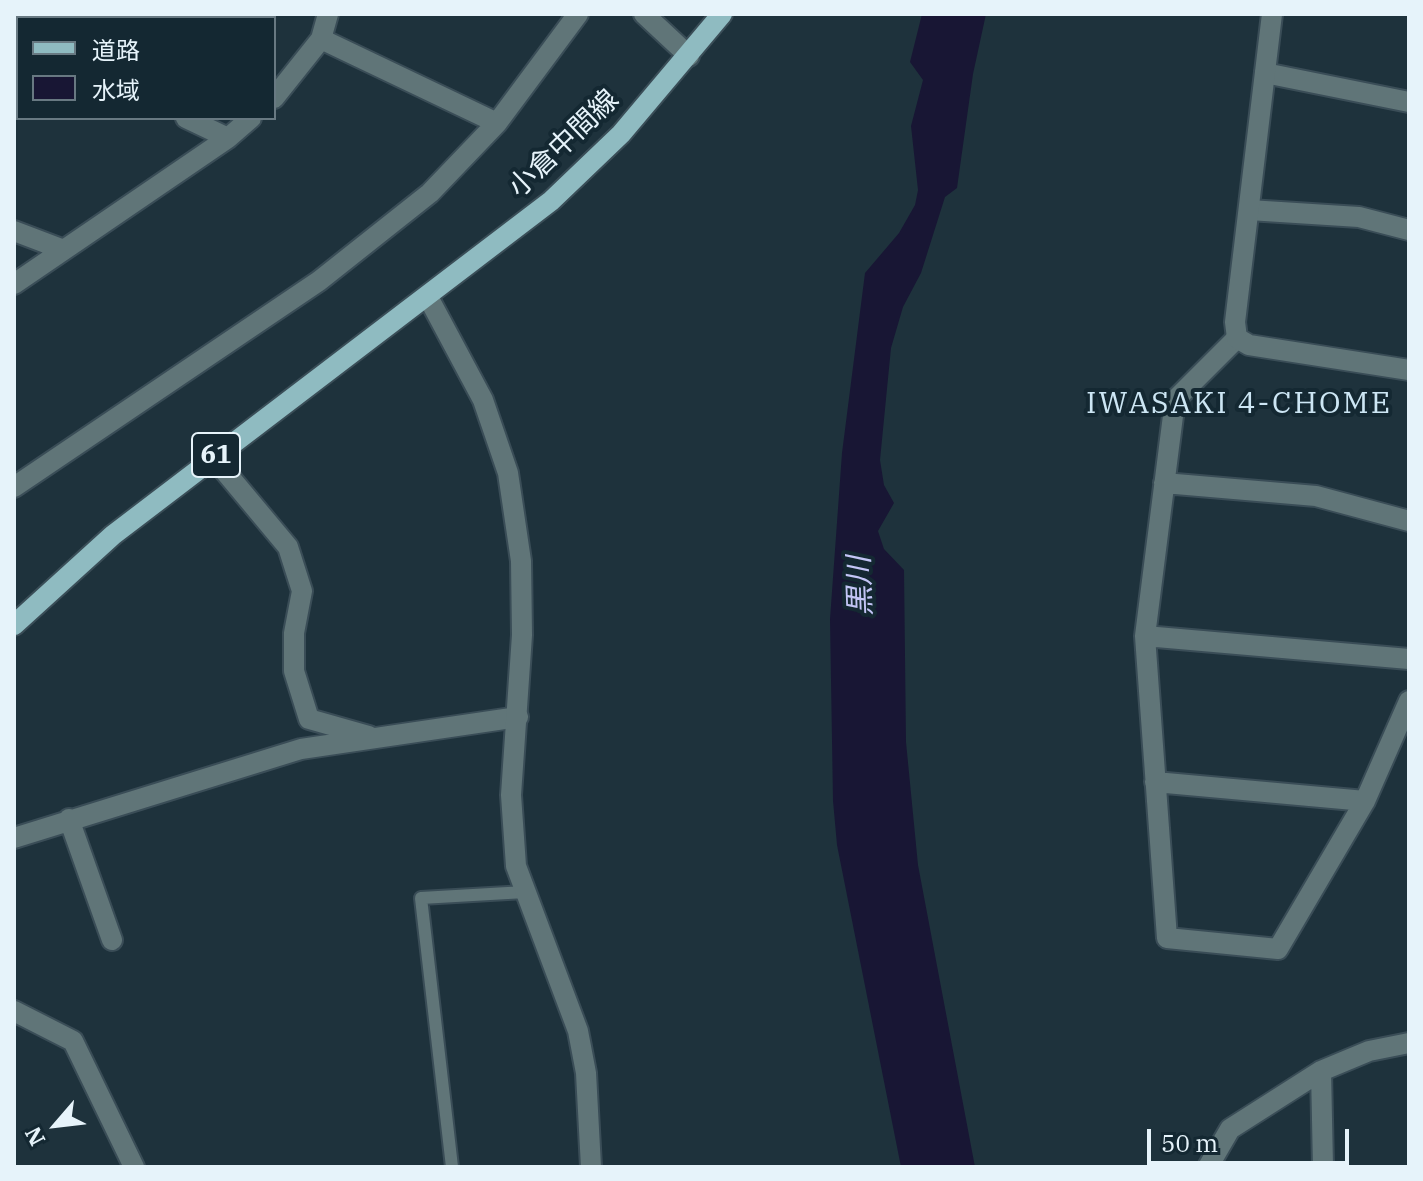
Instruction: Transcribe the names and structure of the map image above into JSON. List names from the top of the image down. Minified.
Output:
{"streets":{"main road":["小倉中間線","61"]},"crossings":[["小倉中間線","61"]],"districts":["IWASAKI 4-CHOME"],"water":["黒川"],"legend":["道路","水域"],"scale_bar":"50 m","north":"bottom left"}
